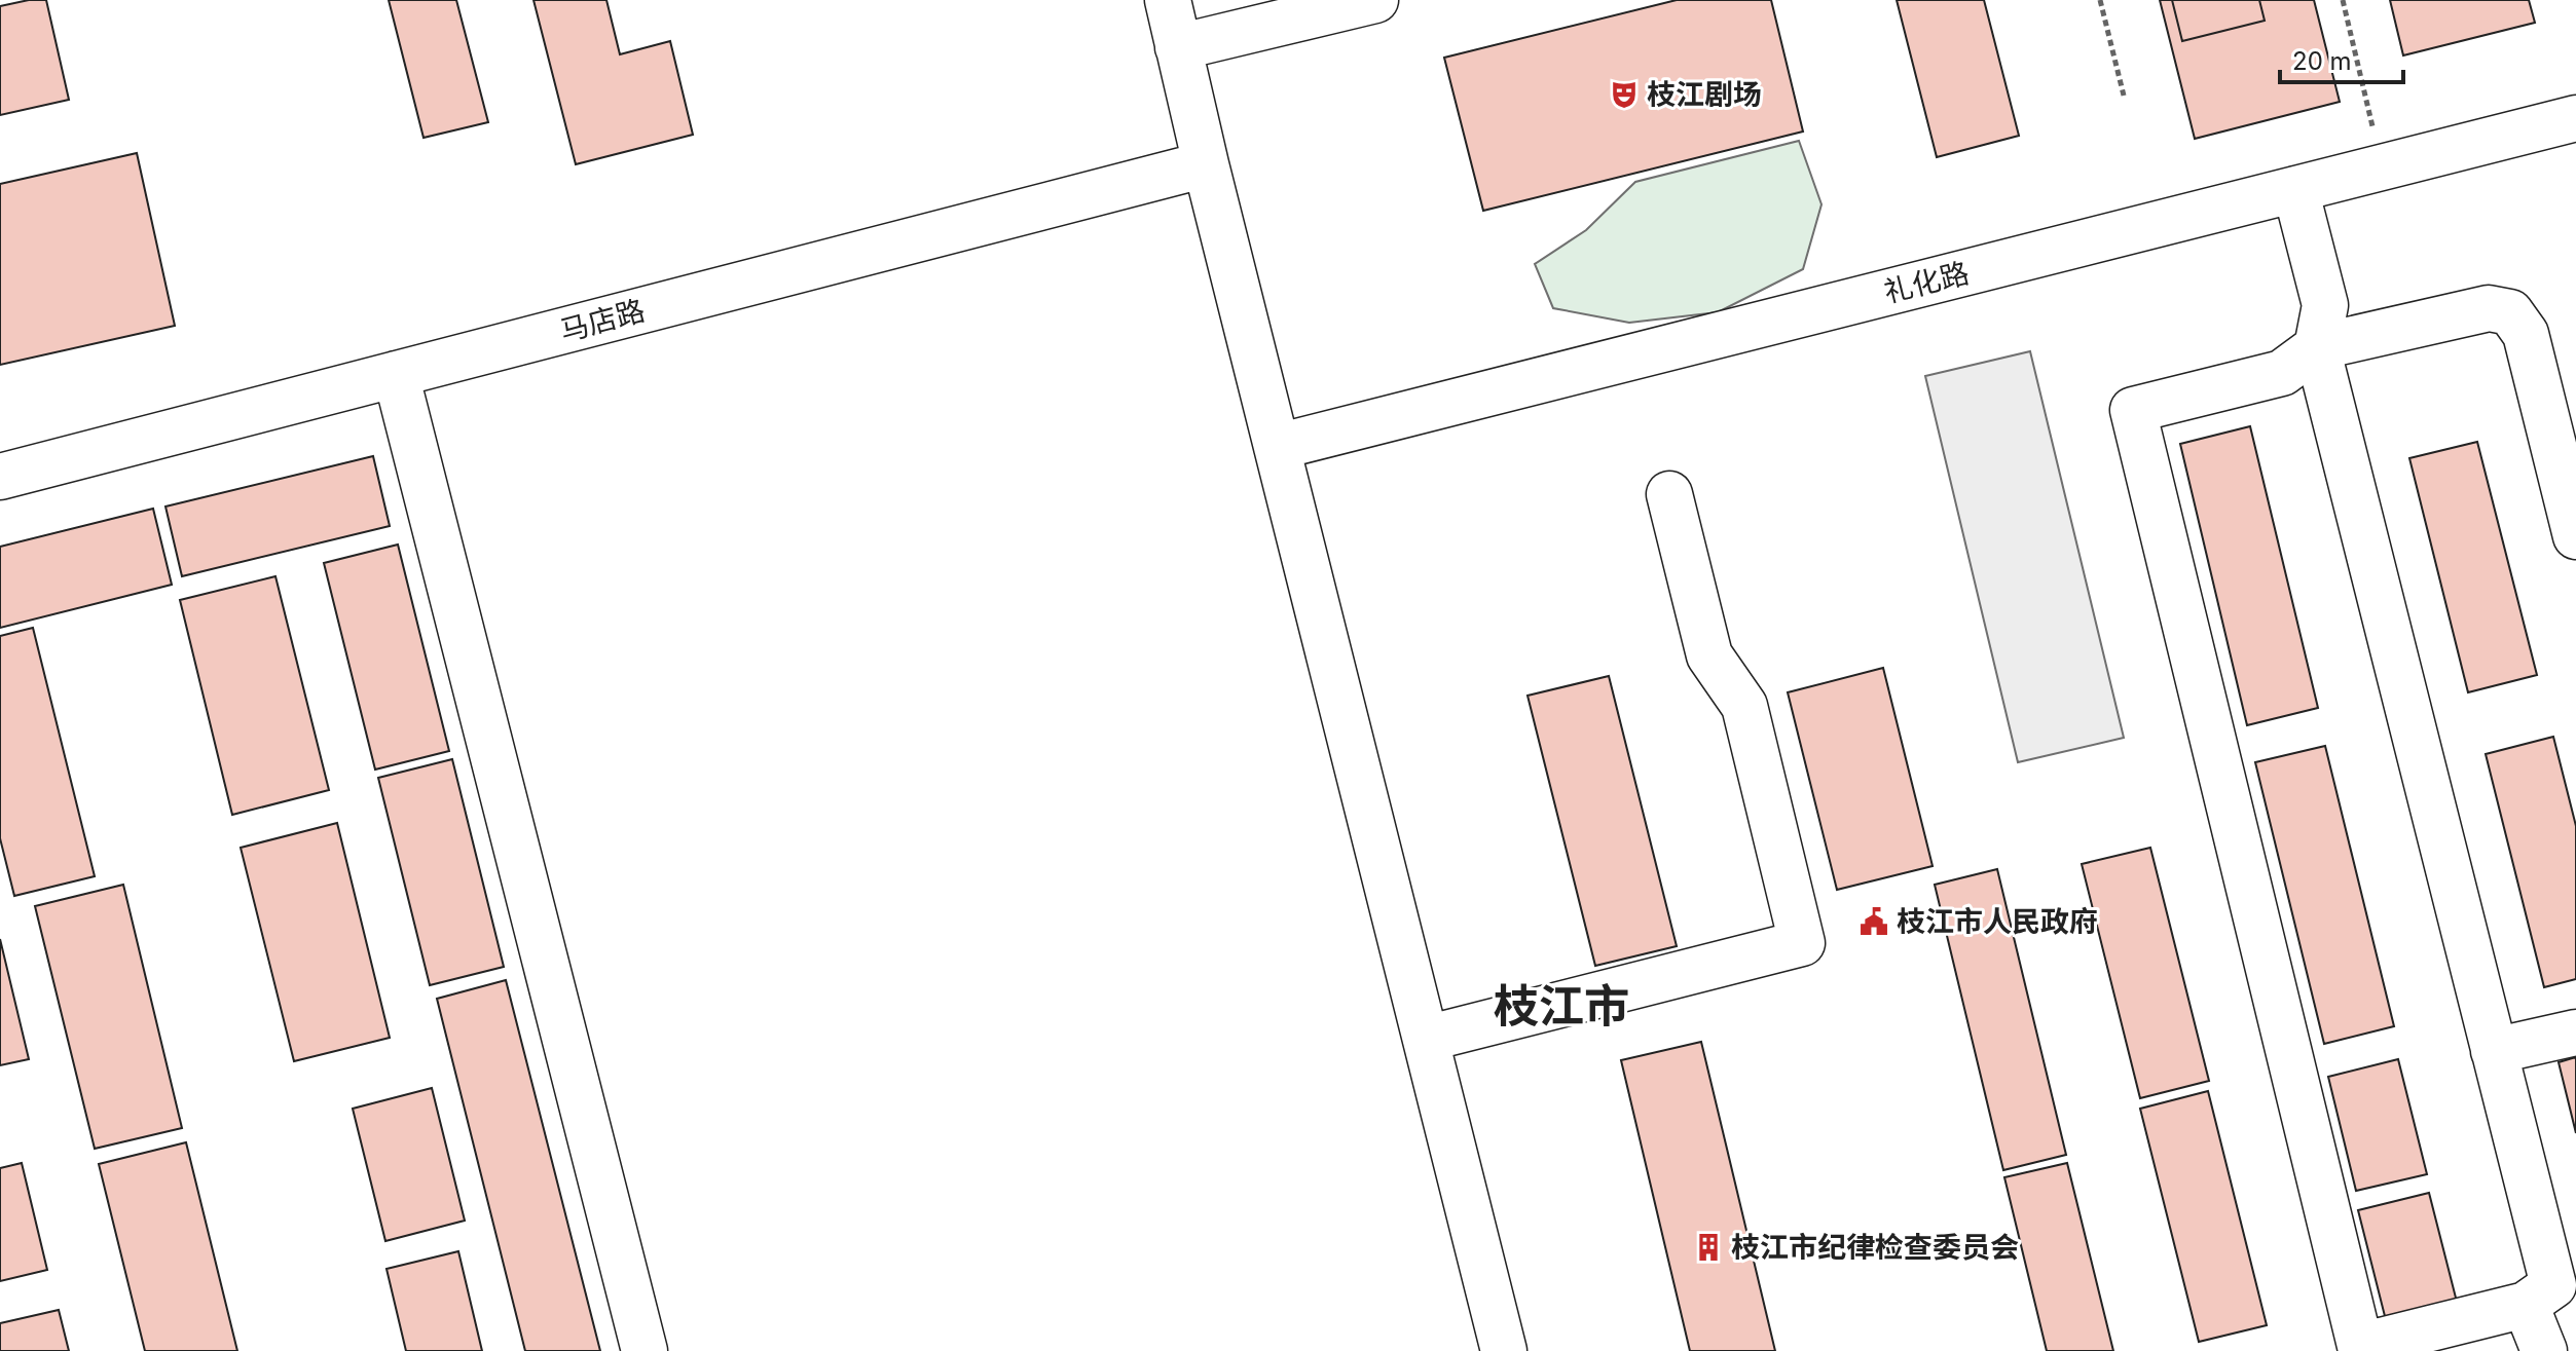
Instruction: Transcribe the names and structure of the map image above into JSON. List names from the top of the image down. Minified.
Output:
{"streets":{"street":["礼化路","马店路"]},"districts":["枝江市"],"places":{"theatre":["枝江剧场"],"public building":["枝江市人民政府"],"building":["枝江市纪律检查委员会"]},"scale_bar":"20 m"}
